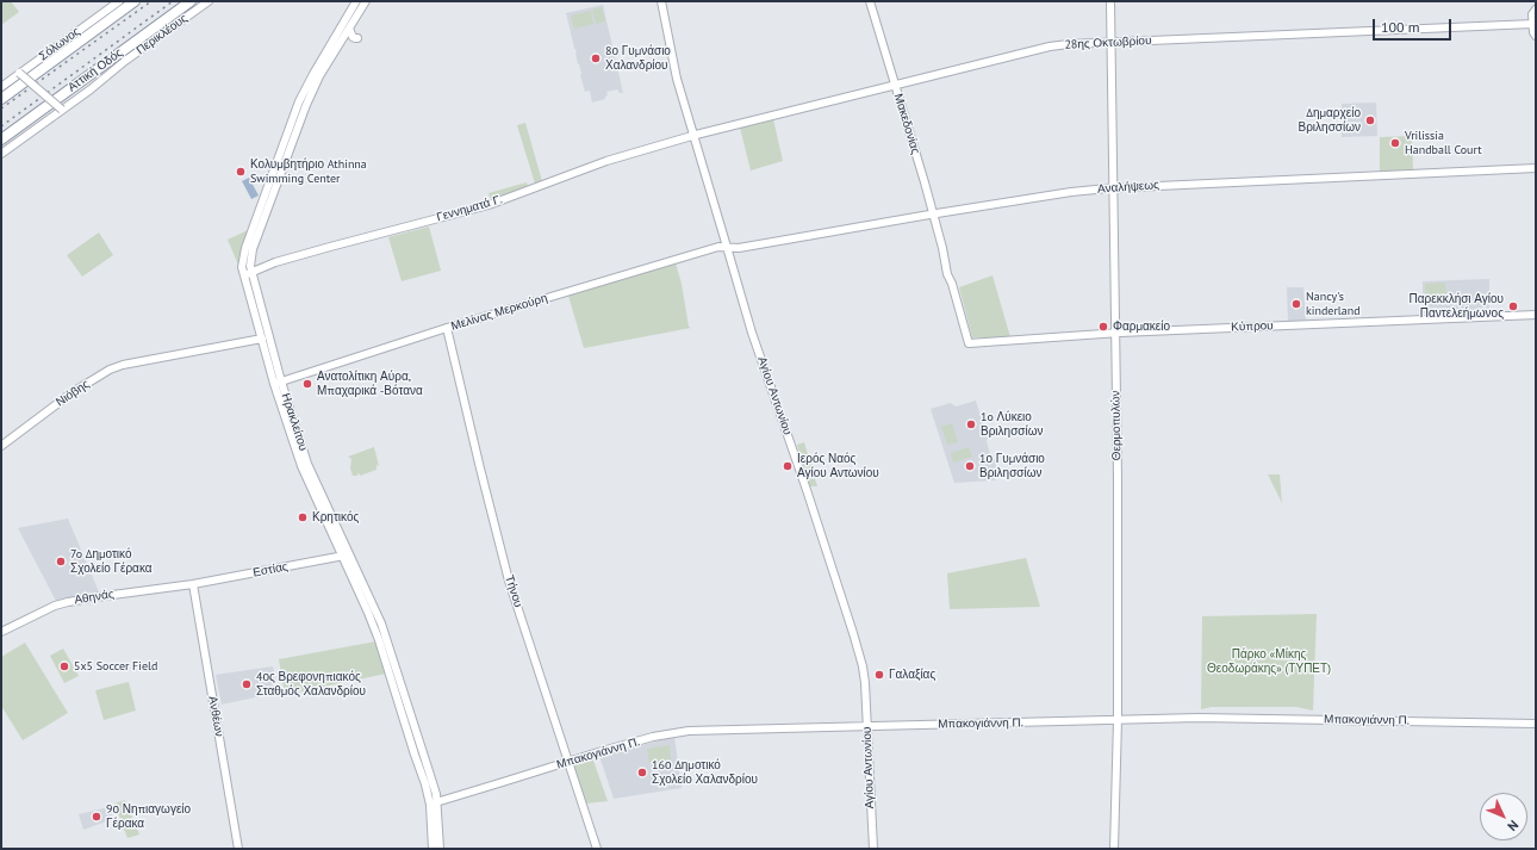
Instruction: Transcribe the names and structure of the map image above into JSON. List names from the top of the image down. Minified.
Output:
{"streets":{"highway":["Αττική Οδός"],"street":["Περικλέους","28ης Οκτωβρίου","Σόλωνος","Μακεδονίας","Αναλήψεως","Γεννηματά Γ.","Μελίνας Μερκούρη","Κύπρου","Νιόβης","Αγίου Αντωνίου","Ηρακλείτου","Θερμοπυλών","Εστίας","Τήνου","Αθηνάς","Ανθέων","Μπακογιάννη Π."]},"crossings":[["28ης Οκτωβρίου","Μακεδονίας"],["28ης Οκτωβρίου","Γεννηματά Γ."],["28ης Οκτωβρίου","Αγίου Αντωνίου"],["28ης Οκτωβρίου","Θερμοπυλών"],["Μακεδονίας","Αναλήψεως"],["Μακεδονίας","Κύπρου"],["Αναλήψεως","Μελίνας Μερκούρη"],["Αναλήψεως","Αγίου Αντωνίου"],["Αναλήψεως","Θερμοπυλών"],["Γεννηματά Γ.","Αγίου Αντωνίου"],["Γεννηματά Γ.","Ηρακλείτου"],["Μελίνας Μερκούρη","Αγίου Αντωνίου"],["Μελίνας Μερκούρη","Ηρακλείτου"],["Μελίνας Μερκούρη","Τήνου"],["Κύπρου","Θερμοπυλών"],["Νιόβης","Ηρακλείτου"],["Αγίου Αντωνίου","Μπακογιάννη Π."],["Ηρακλείτου","Εστίας"],["Ηρακλείτου","Μπακογιάννη Π."],["Θερμοπυλών","Μπακογιάννη Π."],["Εστίας","Αθηνάς"],["Εστίας","Ανθέων"],["Τήνου","Μπακογιάννη Π."],["Αθηνάς","Ανθέων"]],"parks":["Πάρκο «Μίκης Θεοδωράκης» (ΤΥΠΕΤ)"],"places":["8ο Γυμνάσιο Χαλανδρίου","Δημαρχείο Βριλησσίων","Vrilissia Handball Court","Κολυμβητήριο Athinna Swimming Center","Nancy's kinderland","Παρεκκλήσι Αγίου Παντελεήμωνος","Φαρμακείο","Ανατολίτικη Αύρα, Μπαχαρικά -Βότανα","1o Λύκειο Βριλησσίων","Ιερός Ναός Αγίου Αντωνίου","1ο Γυμνάσιο Βριλησσίων","Κρητικός","7o Δημοτικό Σχολείο Γέρακα","5x5 Soccer Field","Γαλαξίας","4ος Βρεφονηπιακός Σταθμός Χαλανδρίου","16ο Δημοτικό Σχολείο Χαλανδρίου","9ο Νηπιαγωγείο Γέρακα"],"scale_bar":"100 m","north":"bottom right"}
